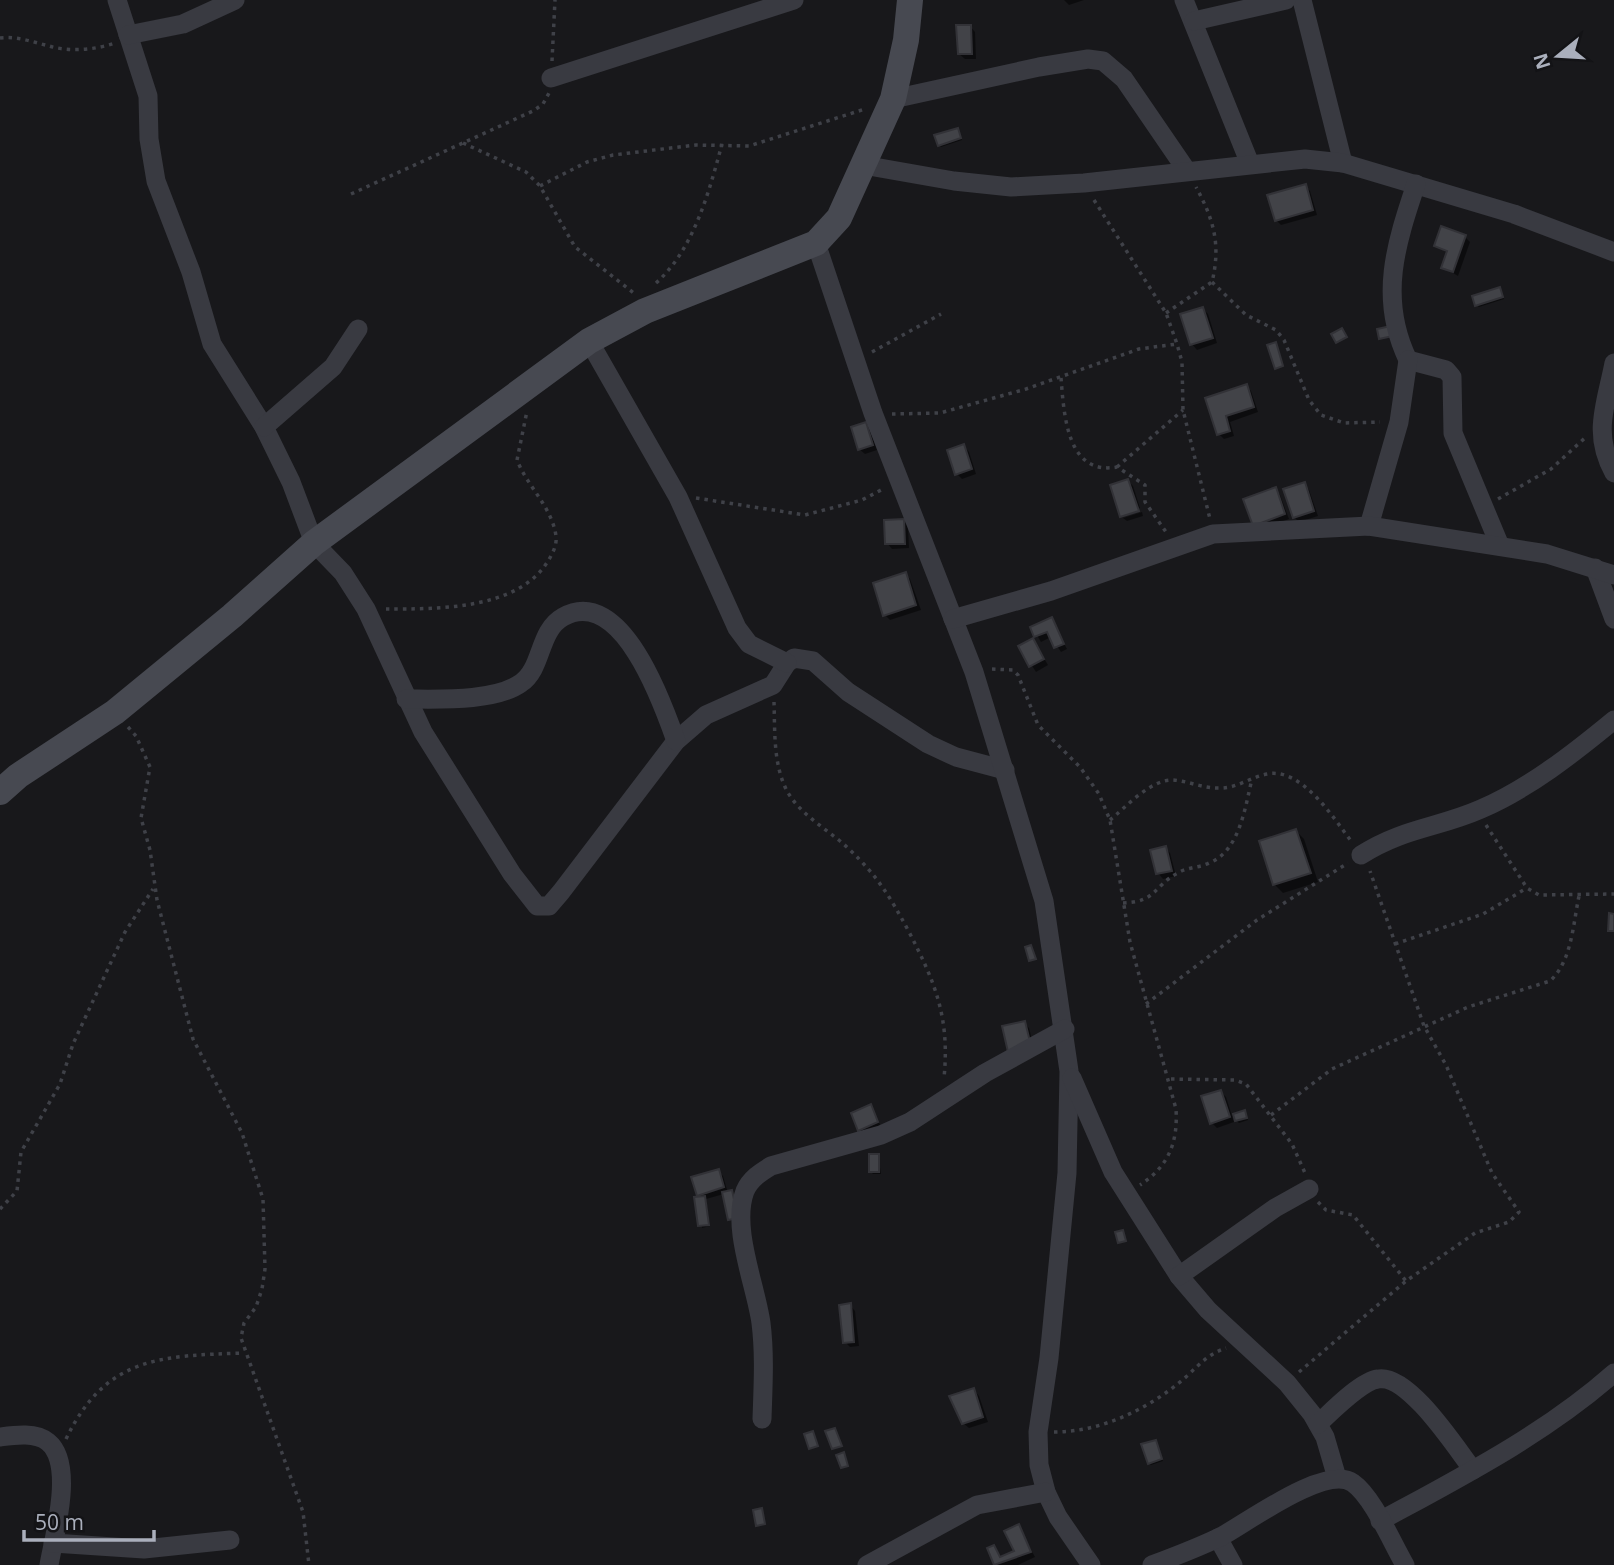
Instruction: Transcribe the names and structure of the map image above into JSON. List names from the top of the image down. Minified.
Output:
{"scale_bar":"50 m","north":"left"}
